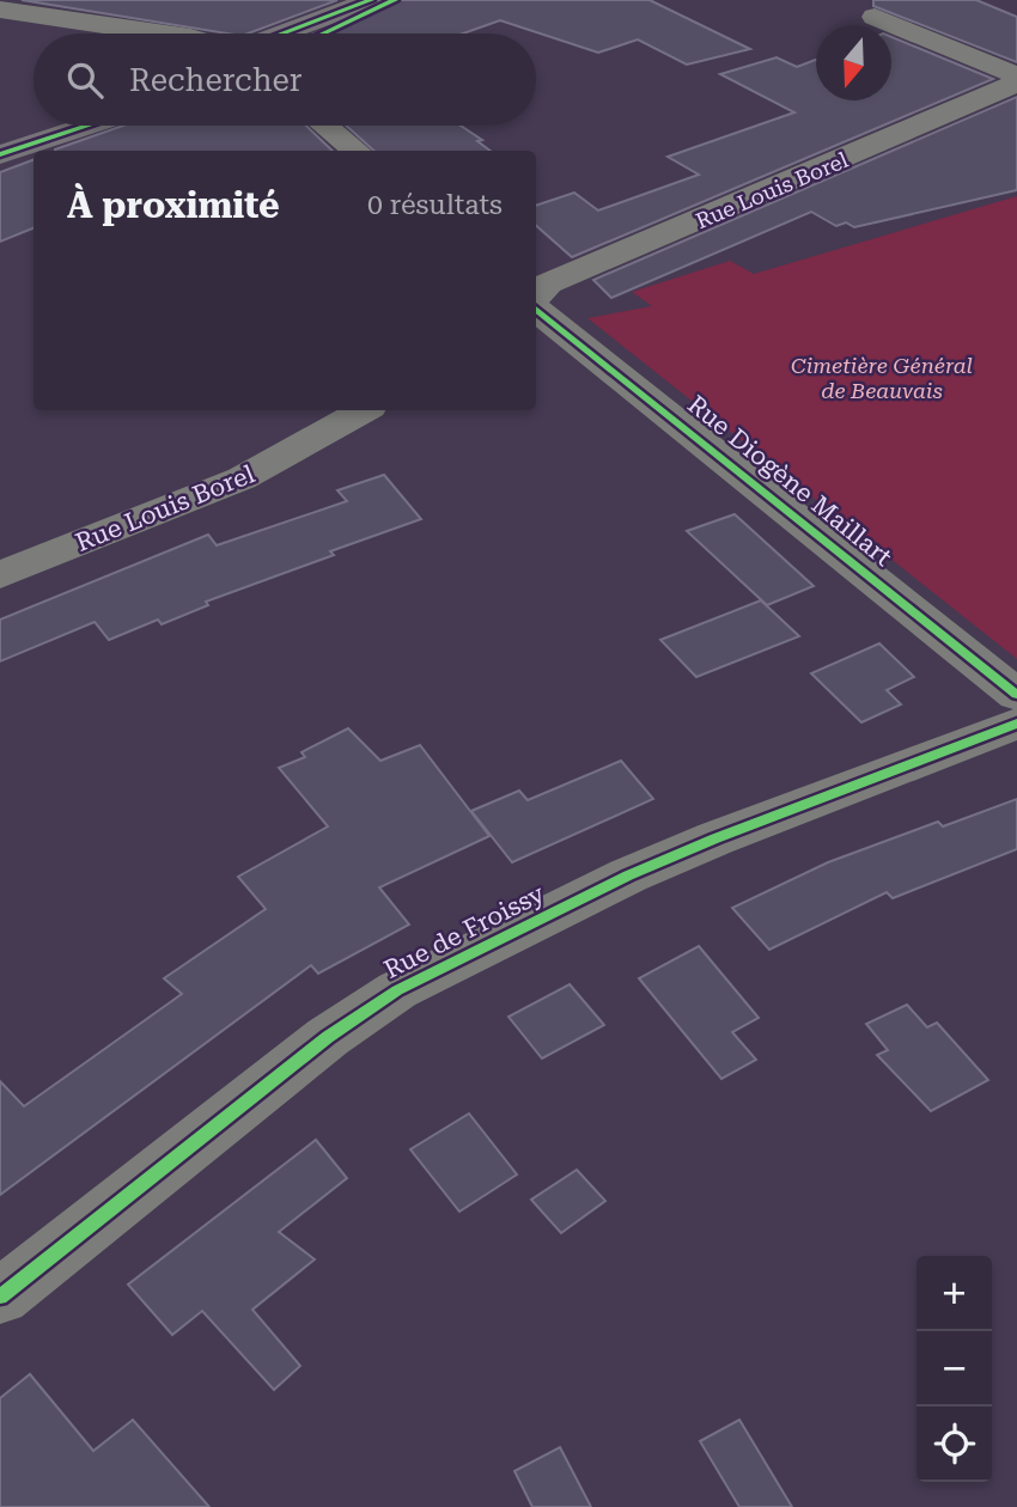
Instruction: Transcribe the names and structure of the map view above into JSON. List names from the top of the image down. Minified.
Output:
{"streets":{"street":["Rue Louis Borel","Rue Diogène Maillart","Rue de Froissy"]},"crossings":[["Rue Louis Borel","Rue Diogène Maillart"]],"parks":["Cimetière Général de Beauvais"],"north":"bottom","page":{"search":"Rechercher","heading":["À proximité","0 résultats"],"map_buttons":["+","−"]}}
